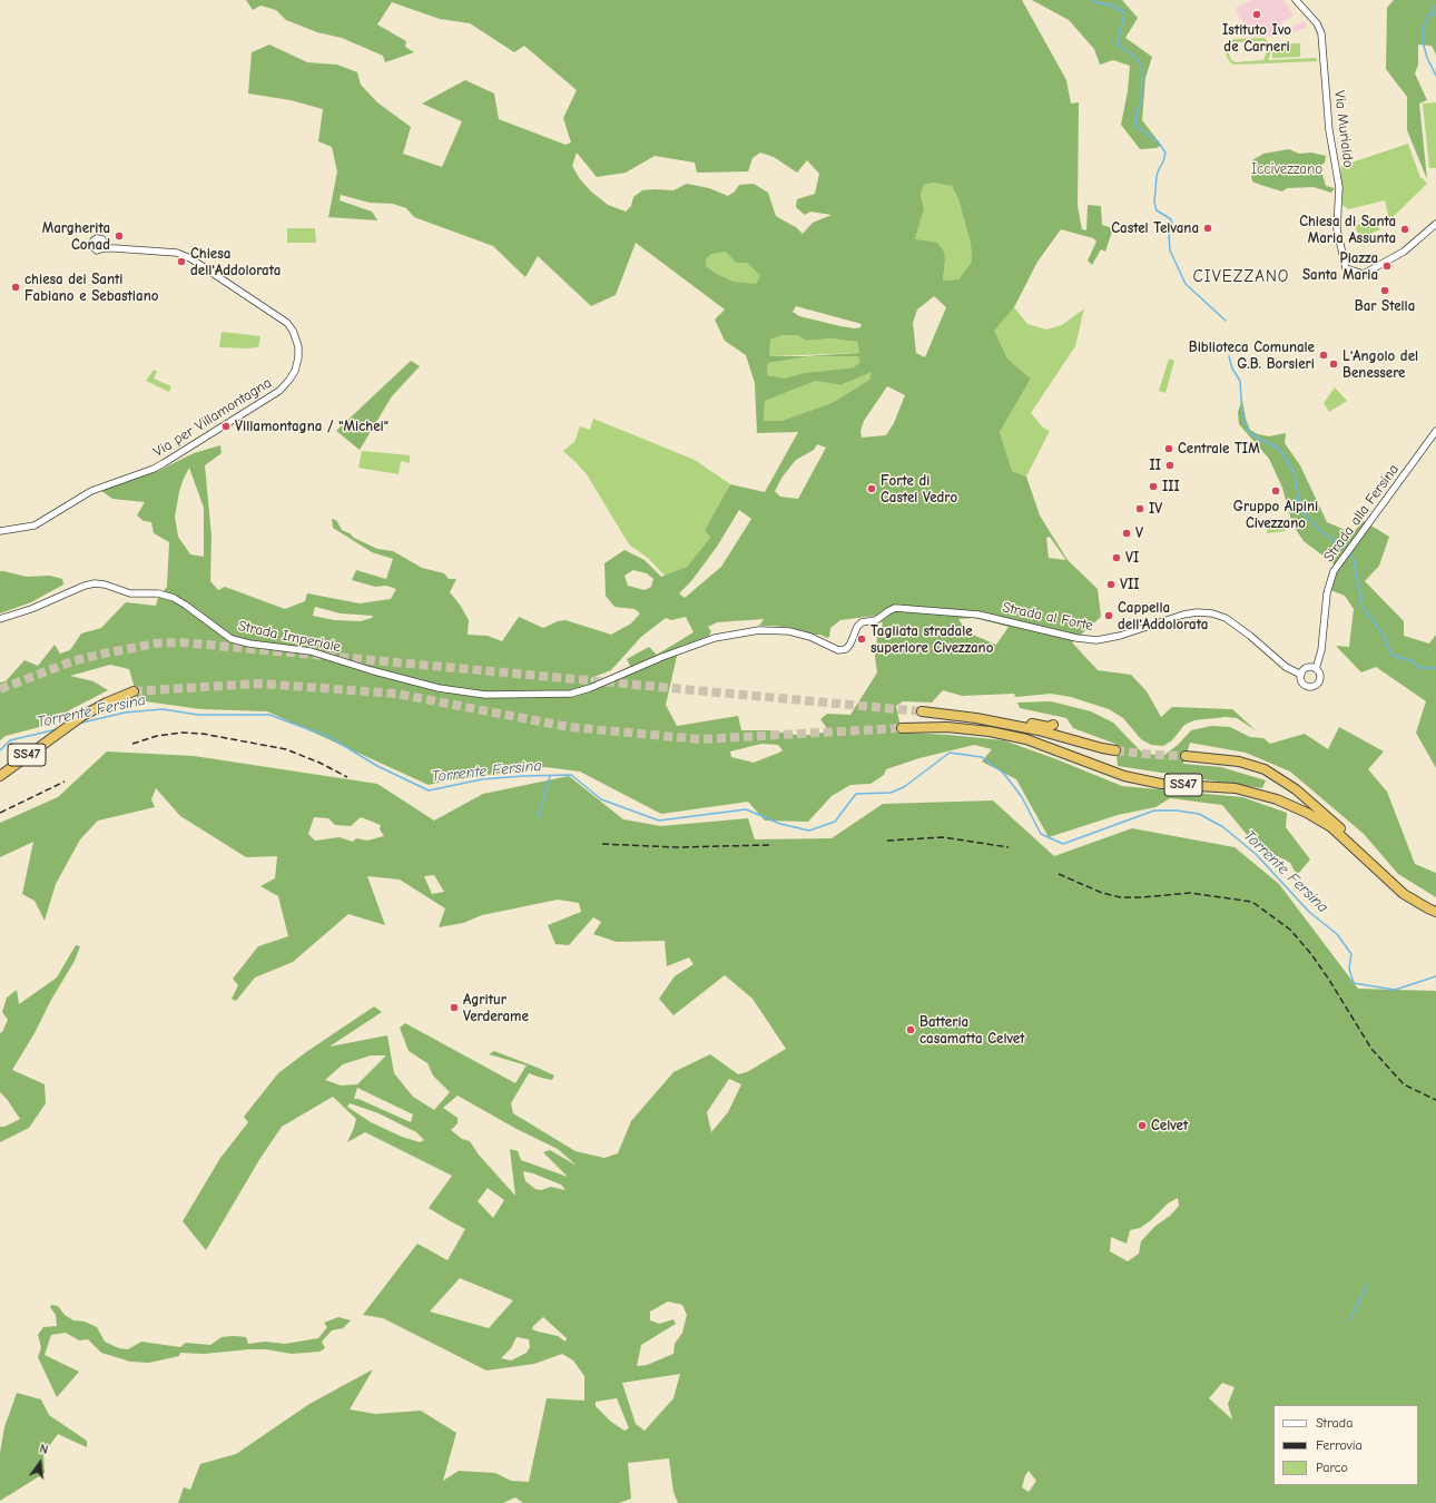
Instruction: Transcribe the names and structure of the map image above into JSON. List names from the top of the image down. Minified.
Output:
{"streets":{"highway":["SS47"],"street":["Via Murialdo","Via per Villamontagna","Strada alla Fersina","Strada al Forte","Strada Imperiale"]},"crossings":[["Strada alla Fersina","Strada al Forte"],["Strada al Forte","Strada Imperiale"]],"districts":["CIVEZZANO"],"water":["Torrente Fersina"],"parks":["Iccivezzano"],"places":["Istituto Ivo de Carneri","Castel Telvana","Chiesa di Santa Maria Assunta","Margherita Conad","Chiesa dell'Addolorata","Piazza Santa Maria","chiesa dei Santi Fabiano e Sebastiano","Bar Stella","Biblioteca Comunale G.B. Borsieri","L'Angolo del Benessere","Villamontagna / \"Michei\"","Centrale TIM","II","III","Forte di Castel Vedro","Gruppo Alpini Civezzano","IV","V","VI","VII","Cappella dell'Addolorata","Tagliata stradale superiore Civezzano","Agritur Verderame","Batteria casamatta Celvet","Celvet"],"legend":["Strada","Ferrovia","Parco"],"north":"top"}
